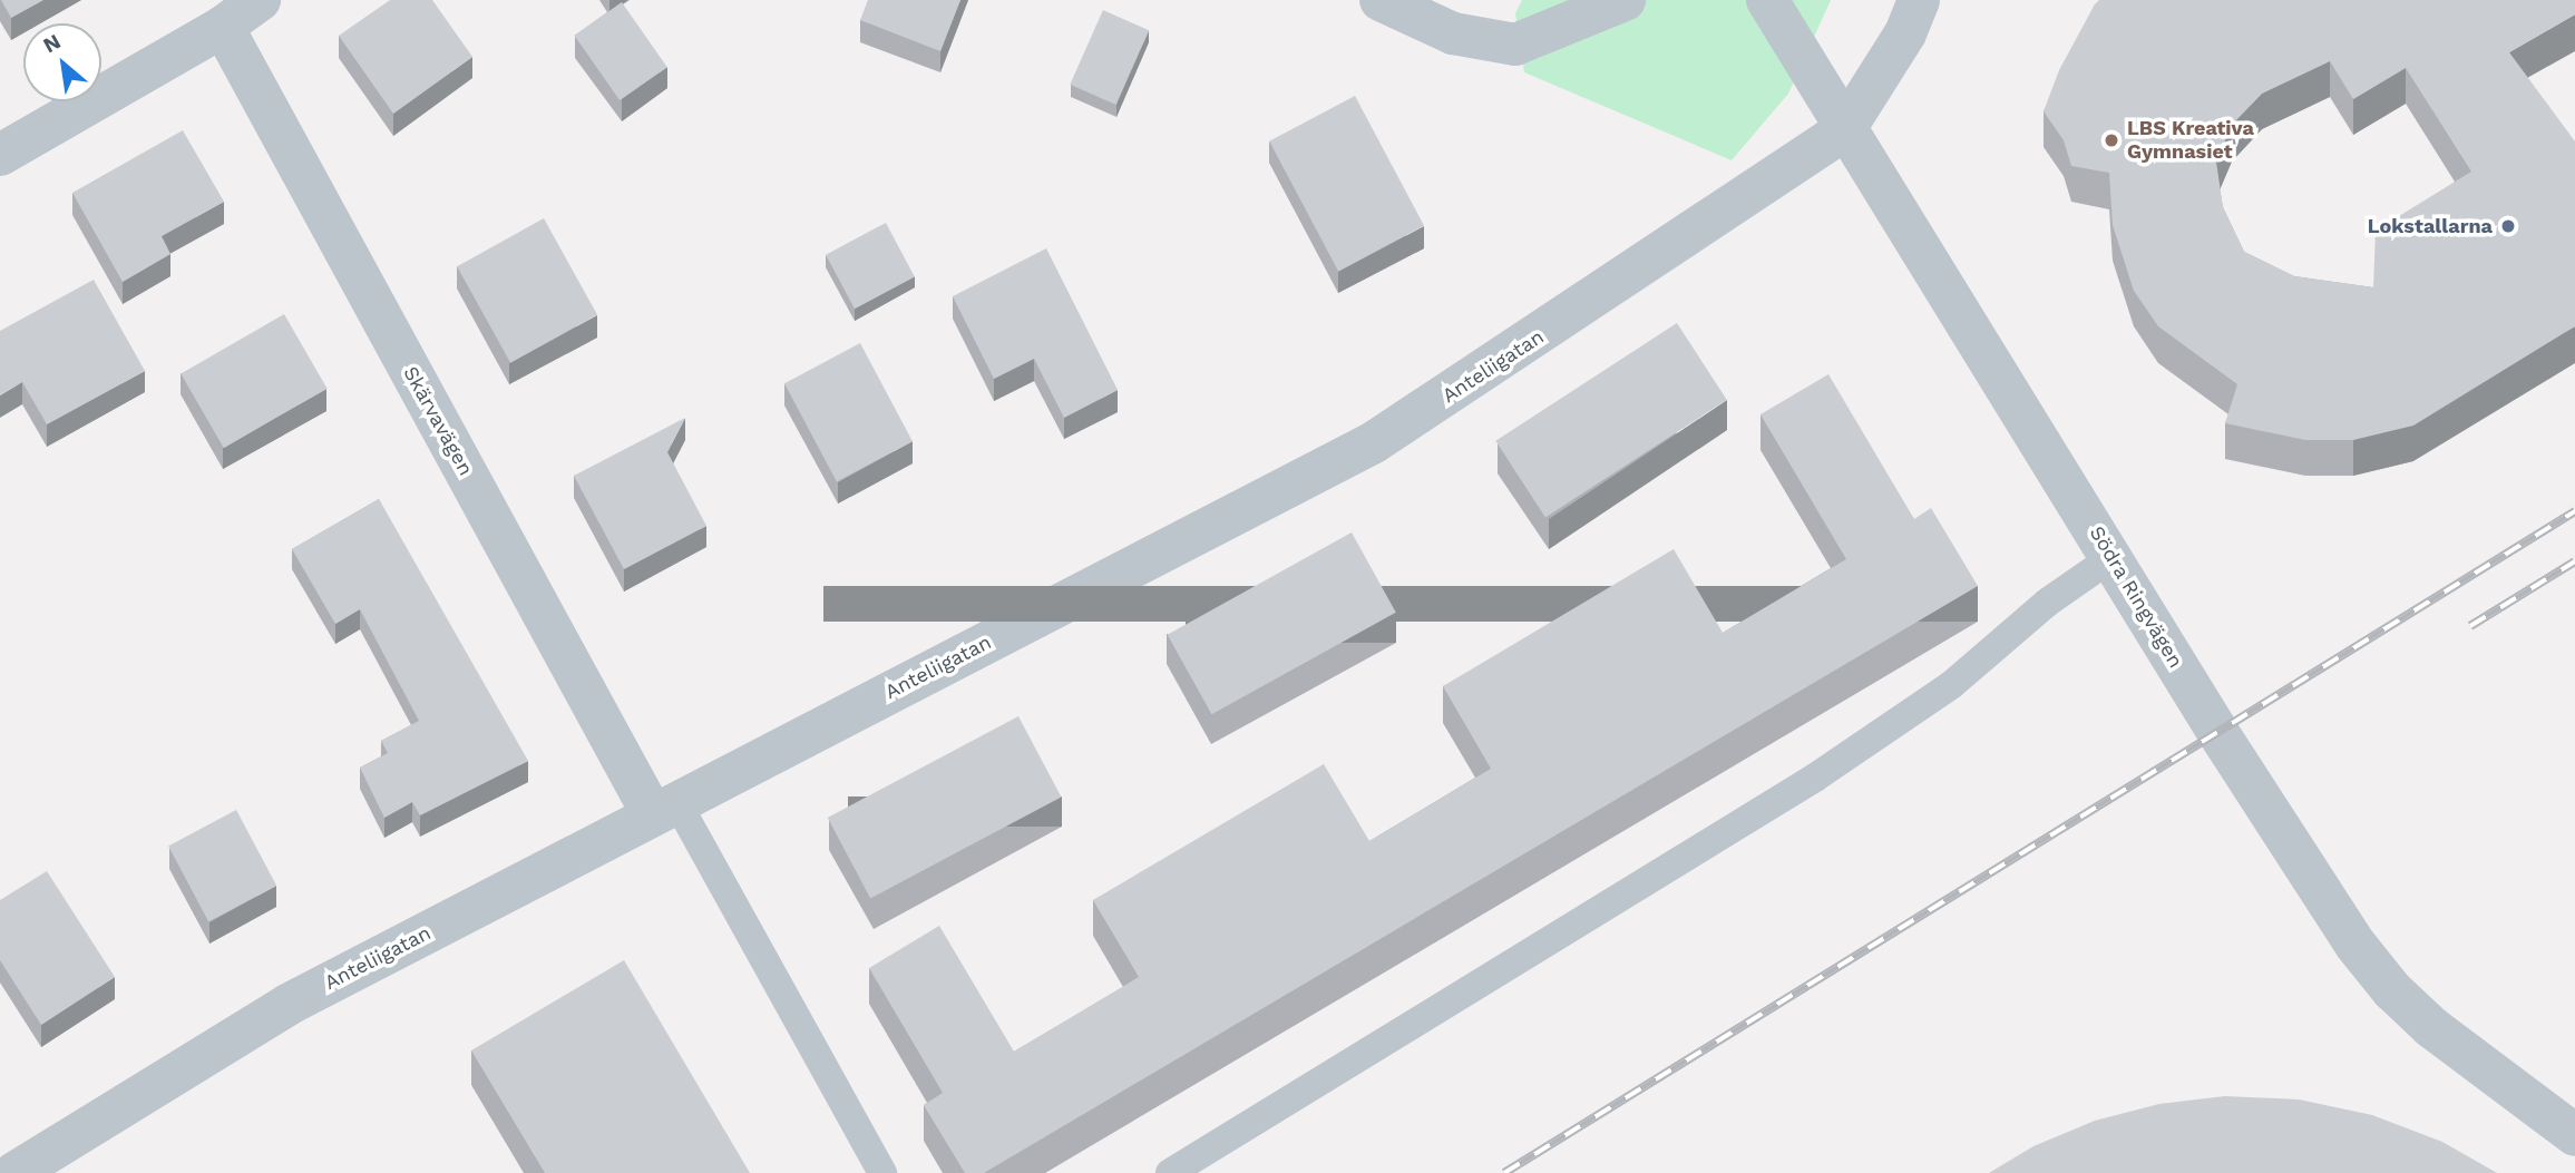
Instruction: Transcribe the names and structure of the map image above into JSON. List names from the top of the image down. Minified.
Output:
{"streets":{"street":["Anteliigatan","Skärvavägen","Södra Ringvägen"]},"crossings":[["Anteliigatan","Skärvavägen"],["Anteliigatan","Södra Ringvägen"]],"places":["LBS Kreativa Gymnasiet","Lokstallarna"],"north":"top left"}
